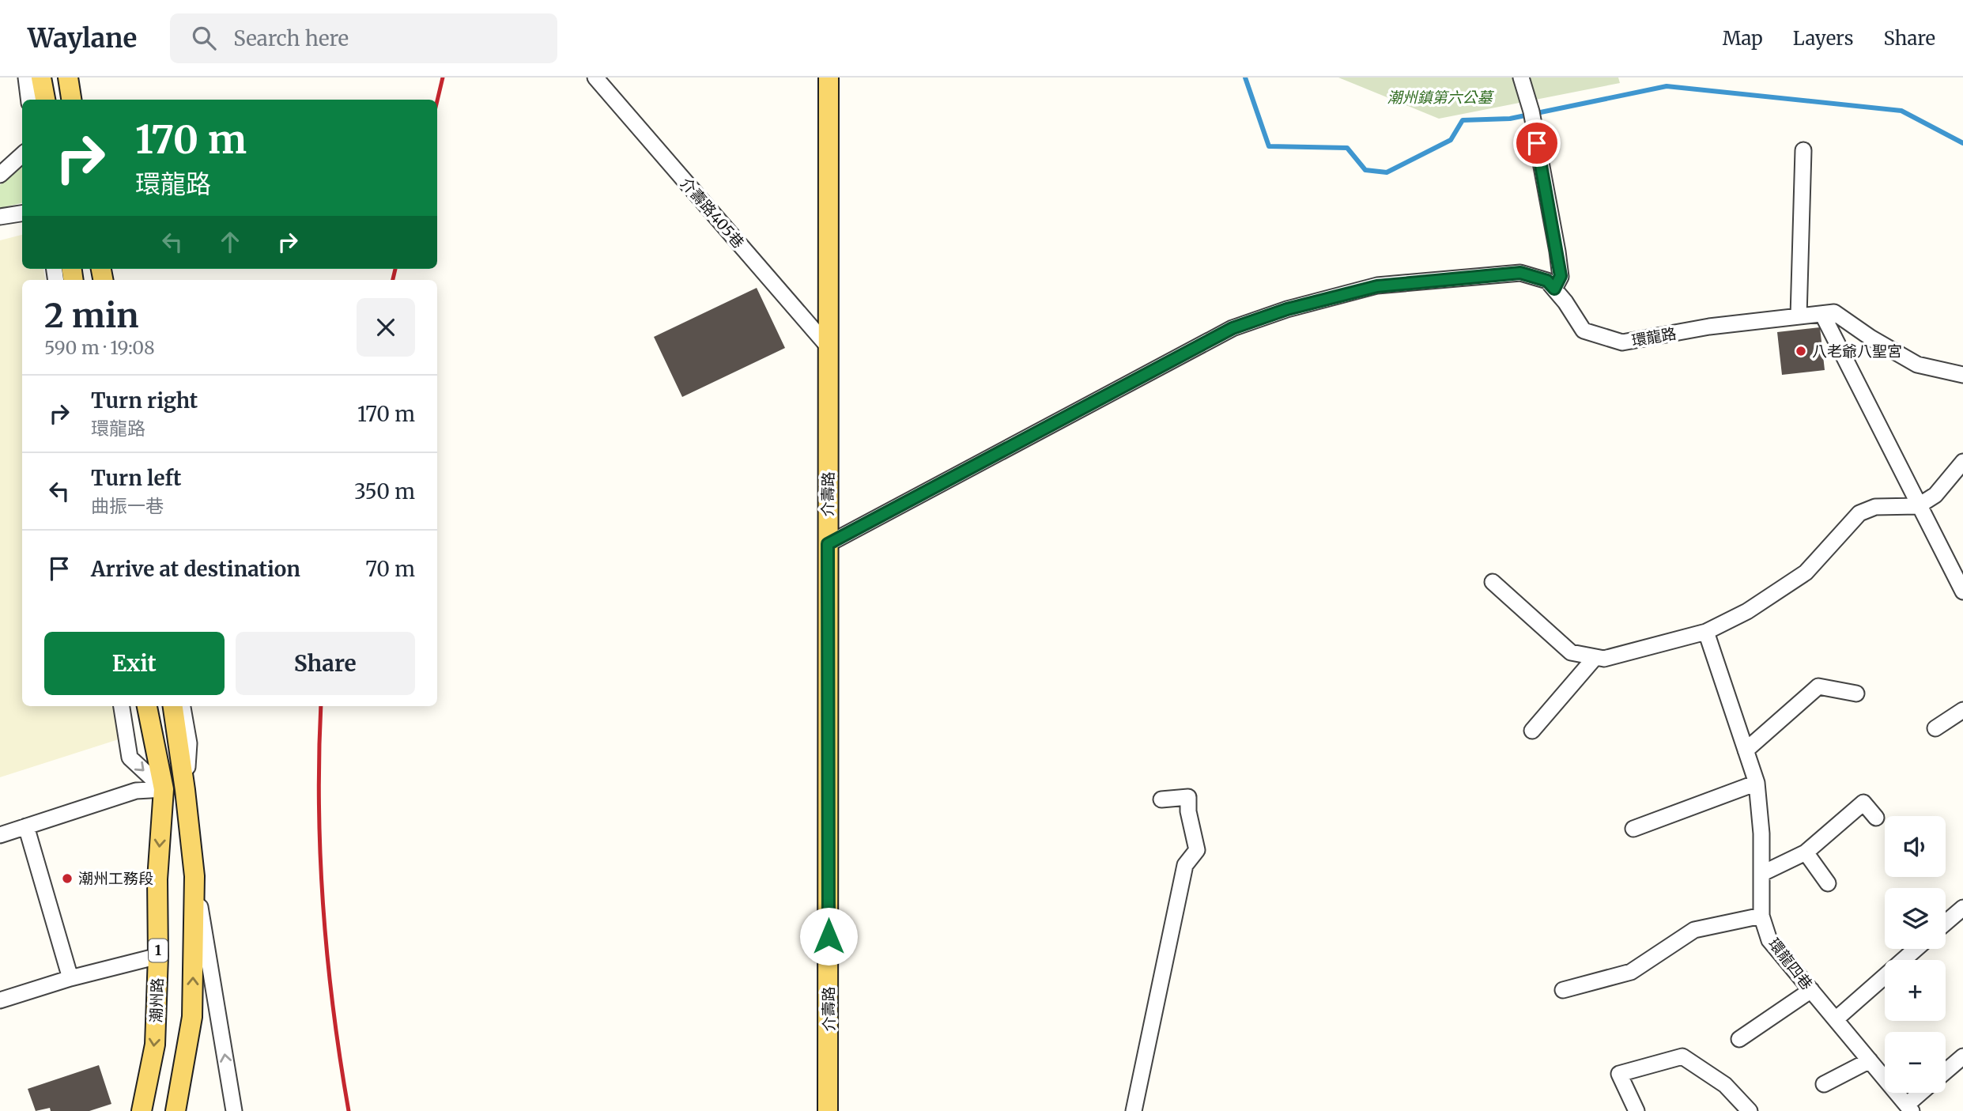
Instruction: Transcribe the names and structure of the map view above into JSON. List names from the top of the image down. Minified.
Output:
{"streets":{"main road":["介壽路","1","潮州路"],"street":["介壽路405巷","環龍路","環龍四巷"]},"crossings":[["介壽路405巷","介壽路"],["環龍路","介壽路"]],"parks":["潮州鎮第六公墓"],"places":["八老爺八聖宮","潮州工務段"],"page":{"header":"Waylane","search":"Search here","nav":["Map","Layers","Share"],"turn":["170 m","環龍路"],"heading":["2 min","590 m · 19:08"],"list":[{"name":"Turn right","note":"環龍路","value":"170 m"},{"name":"Turn left","note":"曲振一巷","value":"350 m"},{"name":"Arrive at destination","value":"70 m"}],"buttons":["Exit","Share"],"map_buttons":["+","−"]}}
